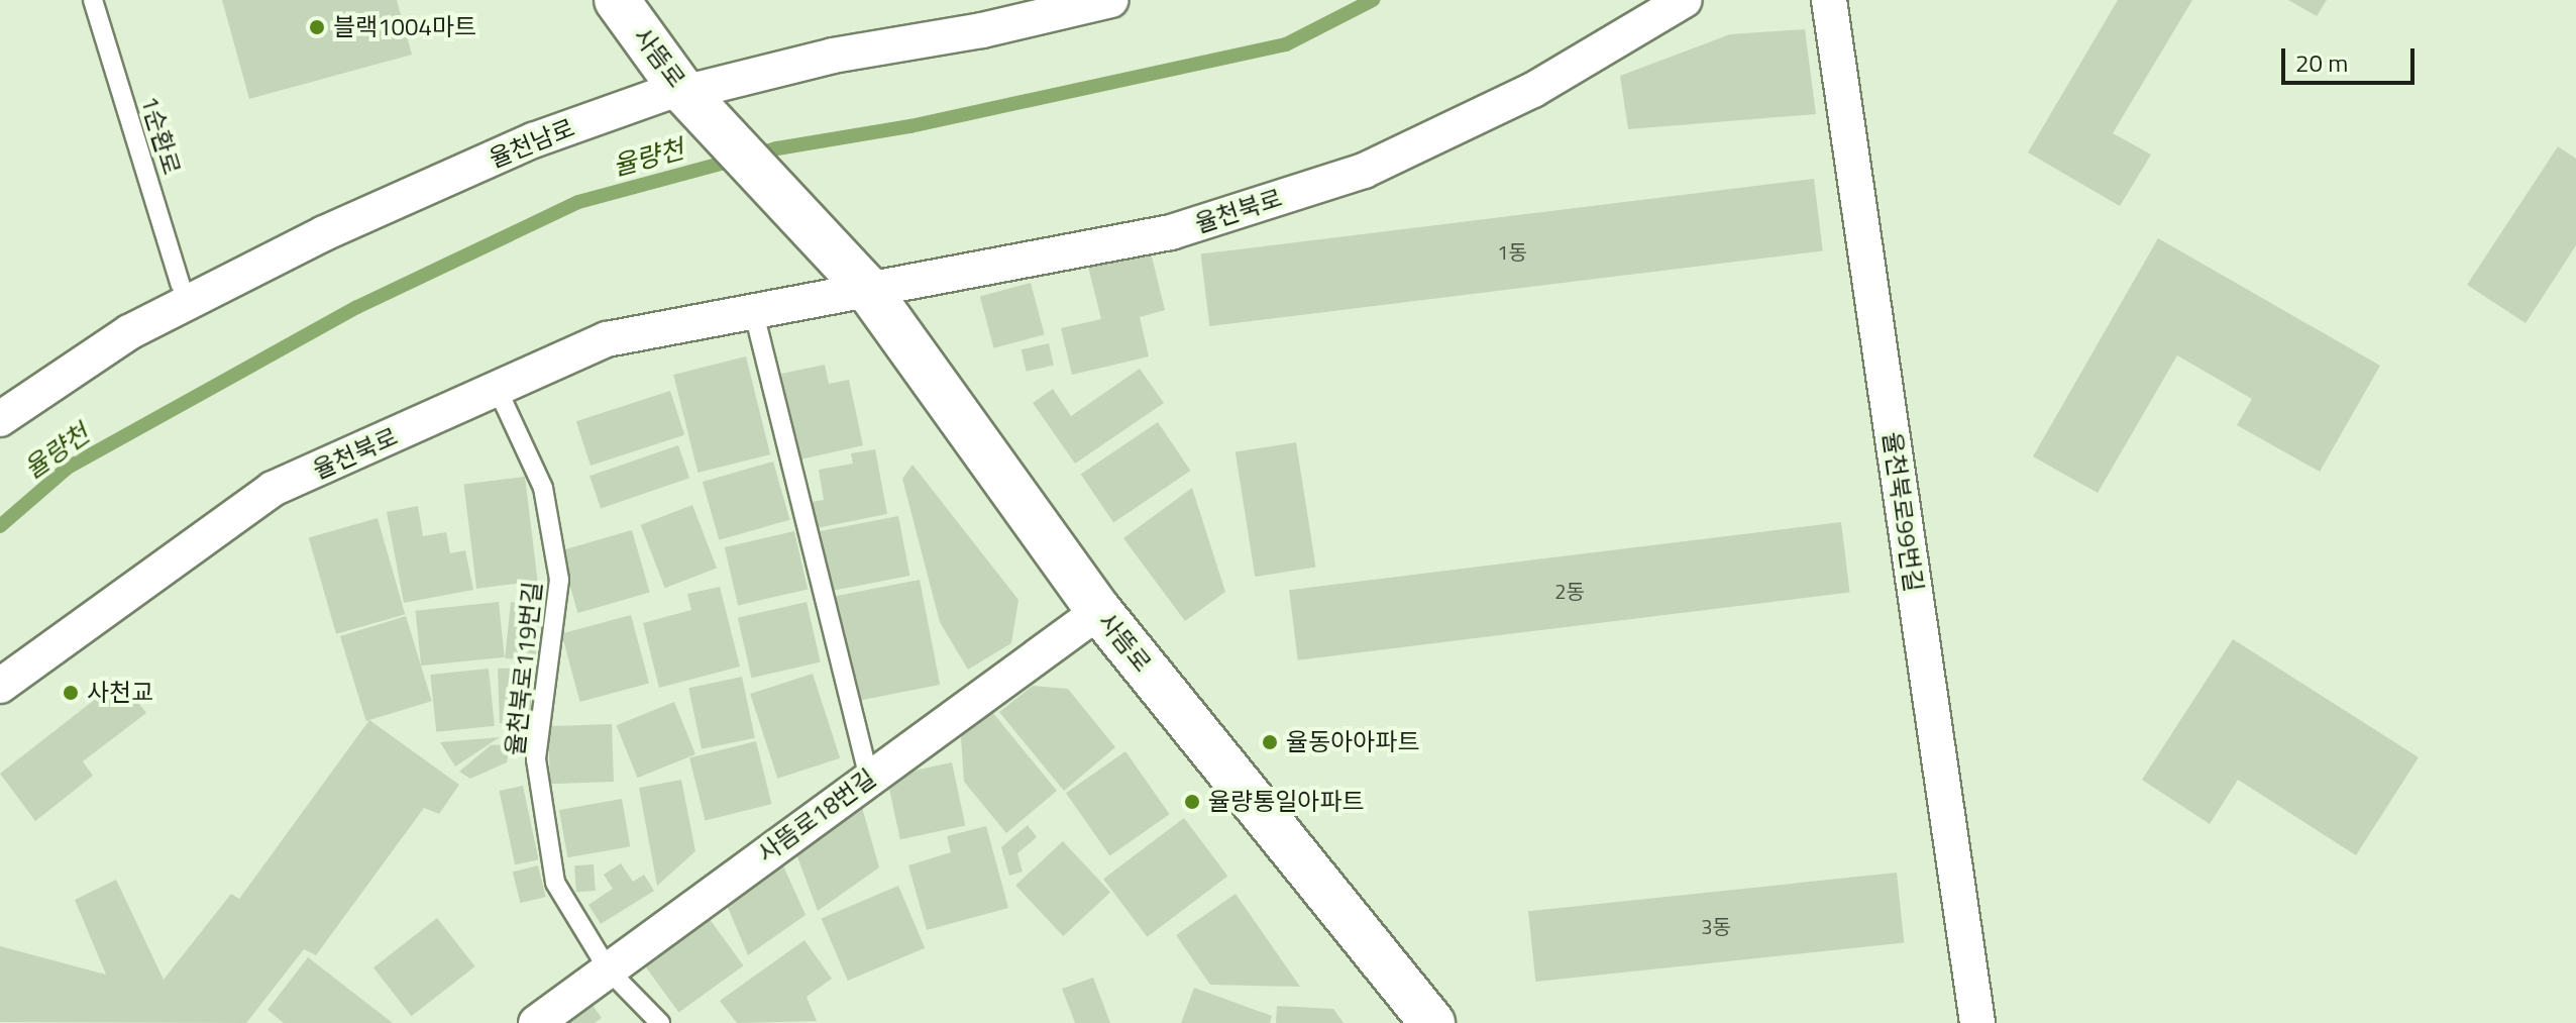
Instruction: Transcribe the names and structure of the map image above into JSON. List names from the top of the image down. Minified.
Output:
{"streets":{"street":["사뜸로","율천남로","율천북로","율천북로99번길","사뜸로18번길"],"lane":["1순환로","율천북로119번길"]},"crossings":[["사뜸로","율천남로"],["사뜸로","율천북로"],["사뜸로","사뜸로18번길"],["율천북로","율천북로119번길"],["율천북로119번길","사뜸로18번길"]],"water":["율량천"],"places":["블랙1004마트","사천교","율동아아파트","율량통일아파트"],"house_numbers":["1동","2동","3동"],"scale_bar":"20 m"}
